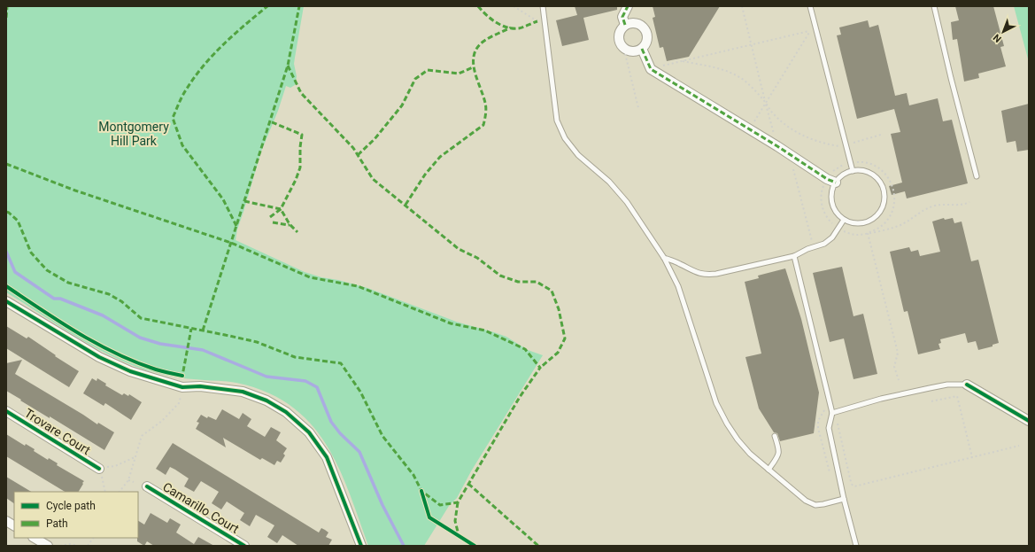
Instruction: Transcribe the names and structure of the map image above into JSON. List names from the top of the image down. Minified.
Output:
{"streets":{"street":["Trovare Court","Camarillo Court"]},"parks":["Montgomery Hill Park"],"legend":["Cycle path","Path"],"north":"bottom left"}
